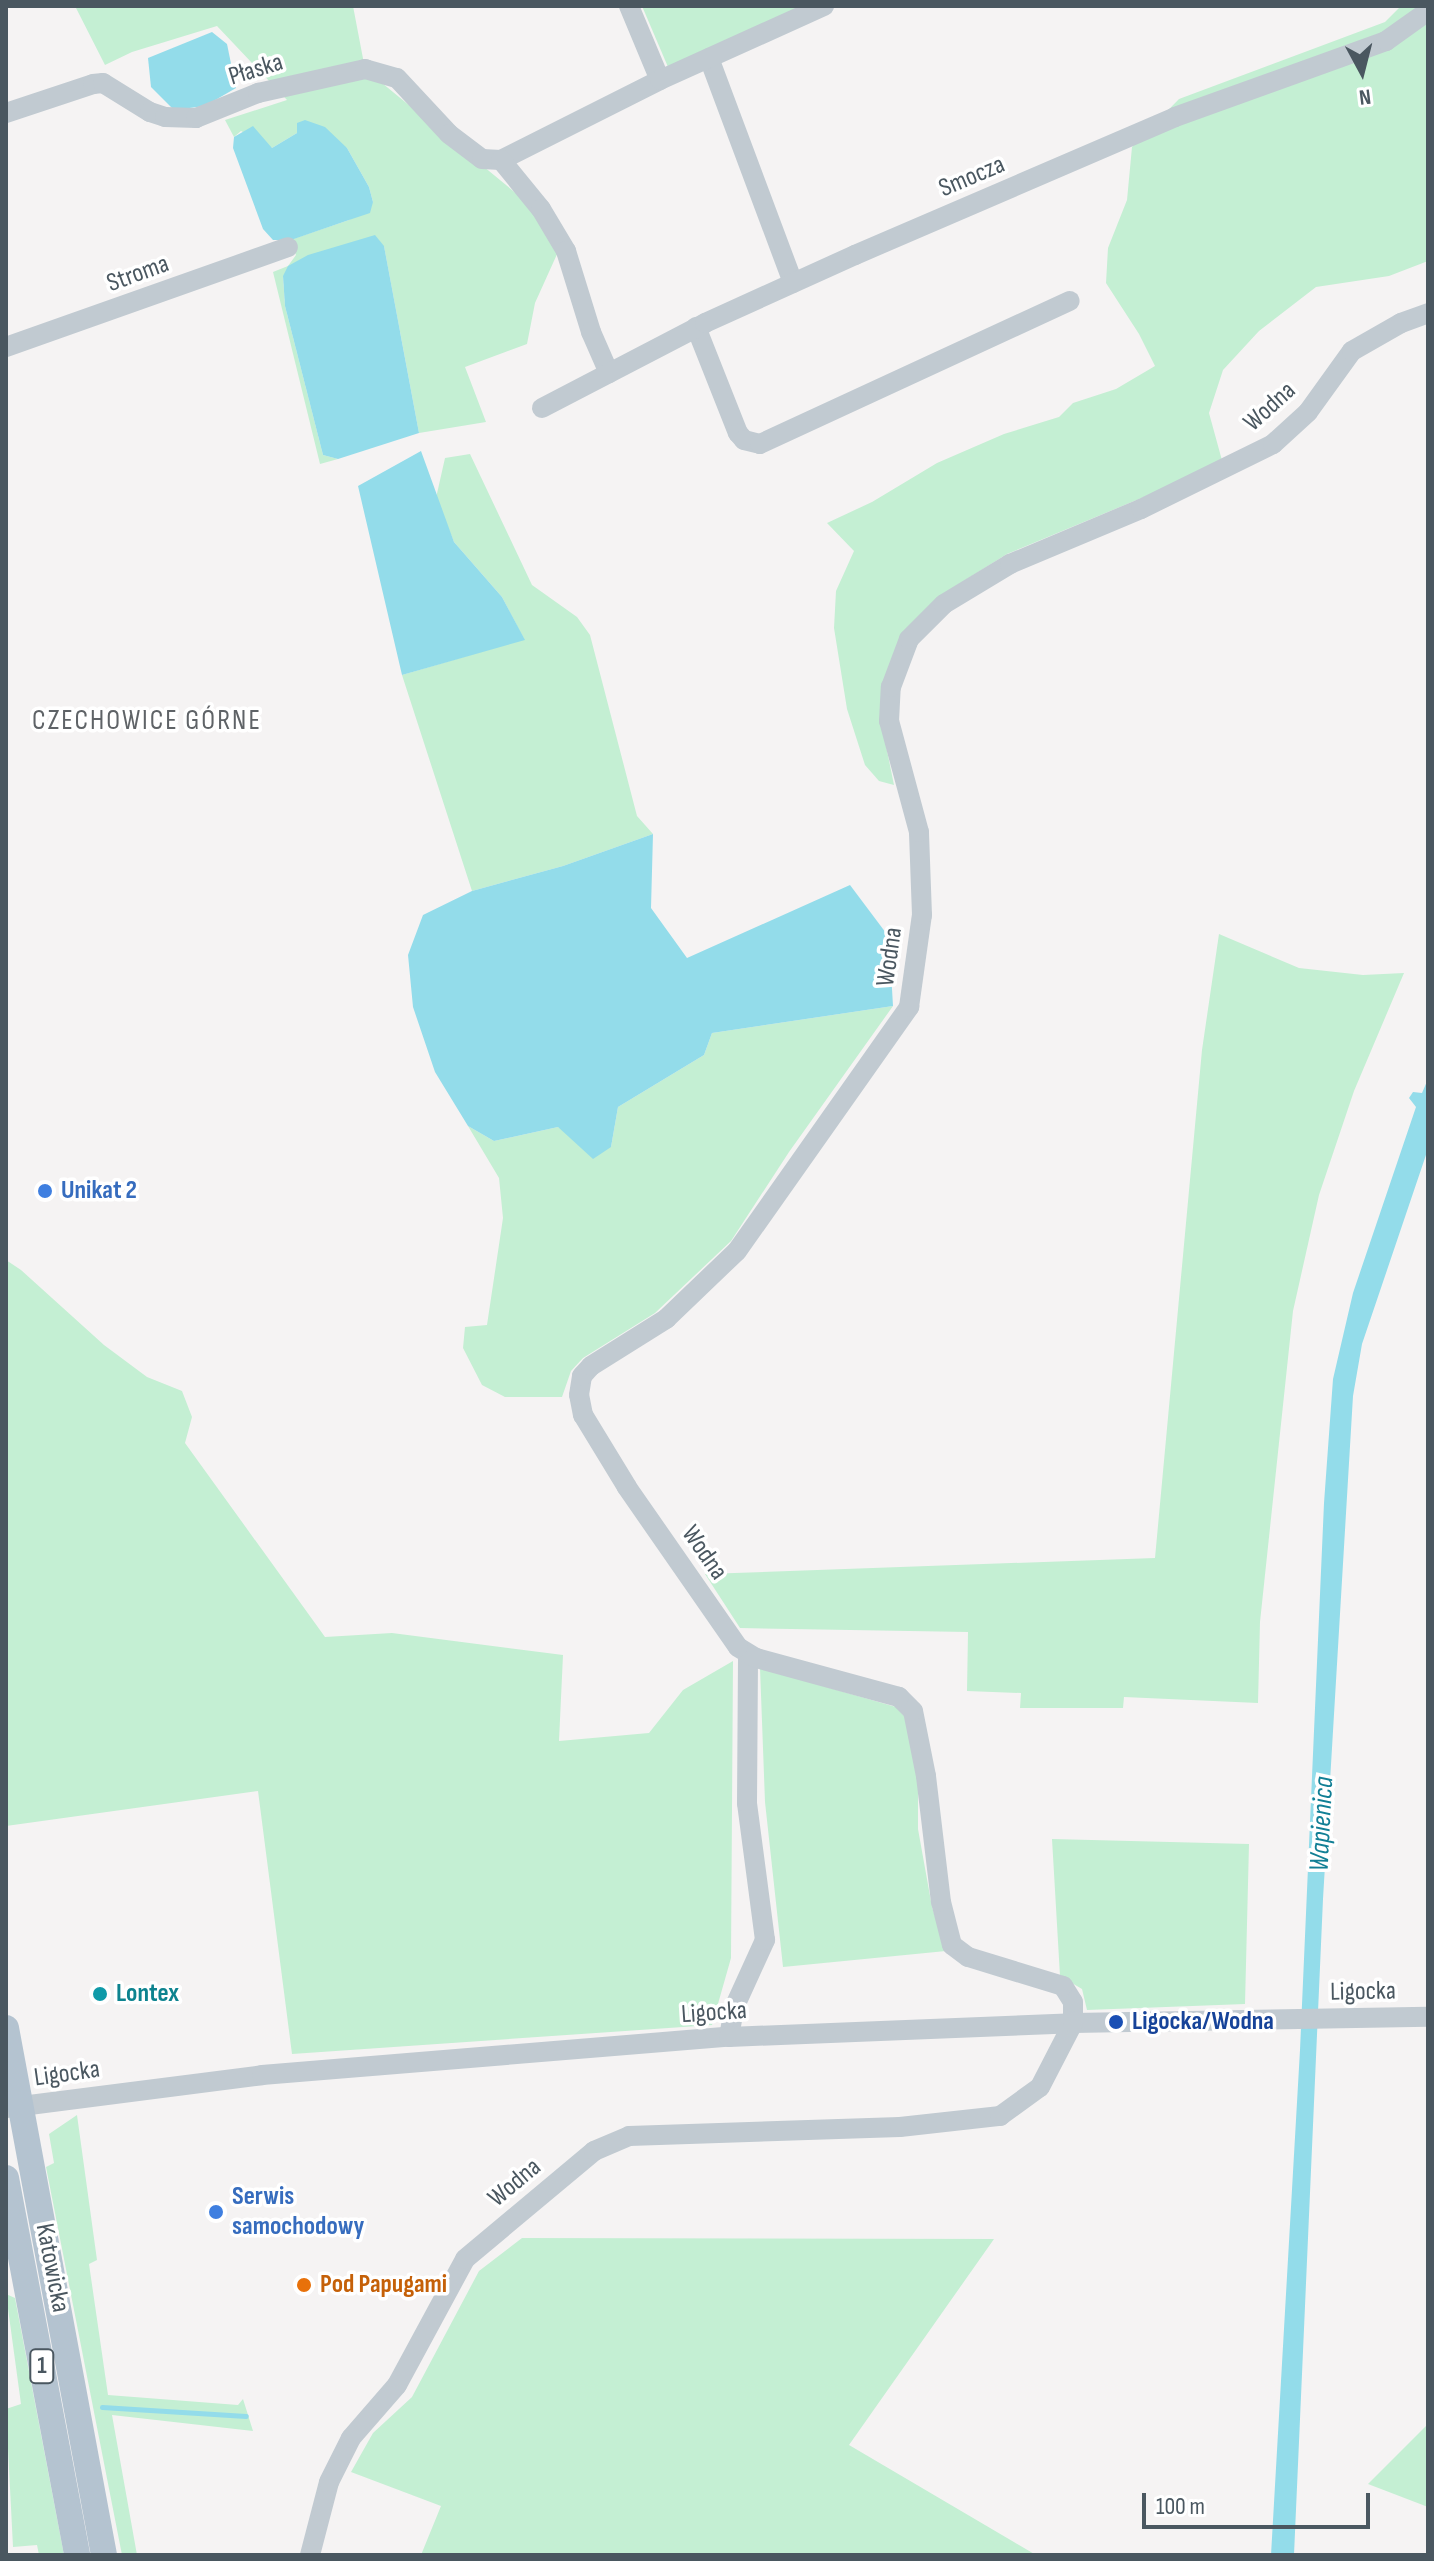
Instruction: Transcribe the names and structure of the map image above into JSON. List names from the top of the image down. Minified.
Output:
{"streets":{"main road":["Katowicka","1"],"street":["Płaska","Smocza","Stroma","Wodna","Ligocka"]},"crossings":[["Płaska","Smocza"],["Wodna","Ligocka"],["Ligocka","Katowicka"]],"districts":["CZECHOWICE GÓRNE"],"water":["Wapienica"],"places":["Unikat 2","Lontex","Ligocka/Wodna","Serwis samochodowy","Pod Papugami"],"scale_bar":"100 m","north":"bottom"}
